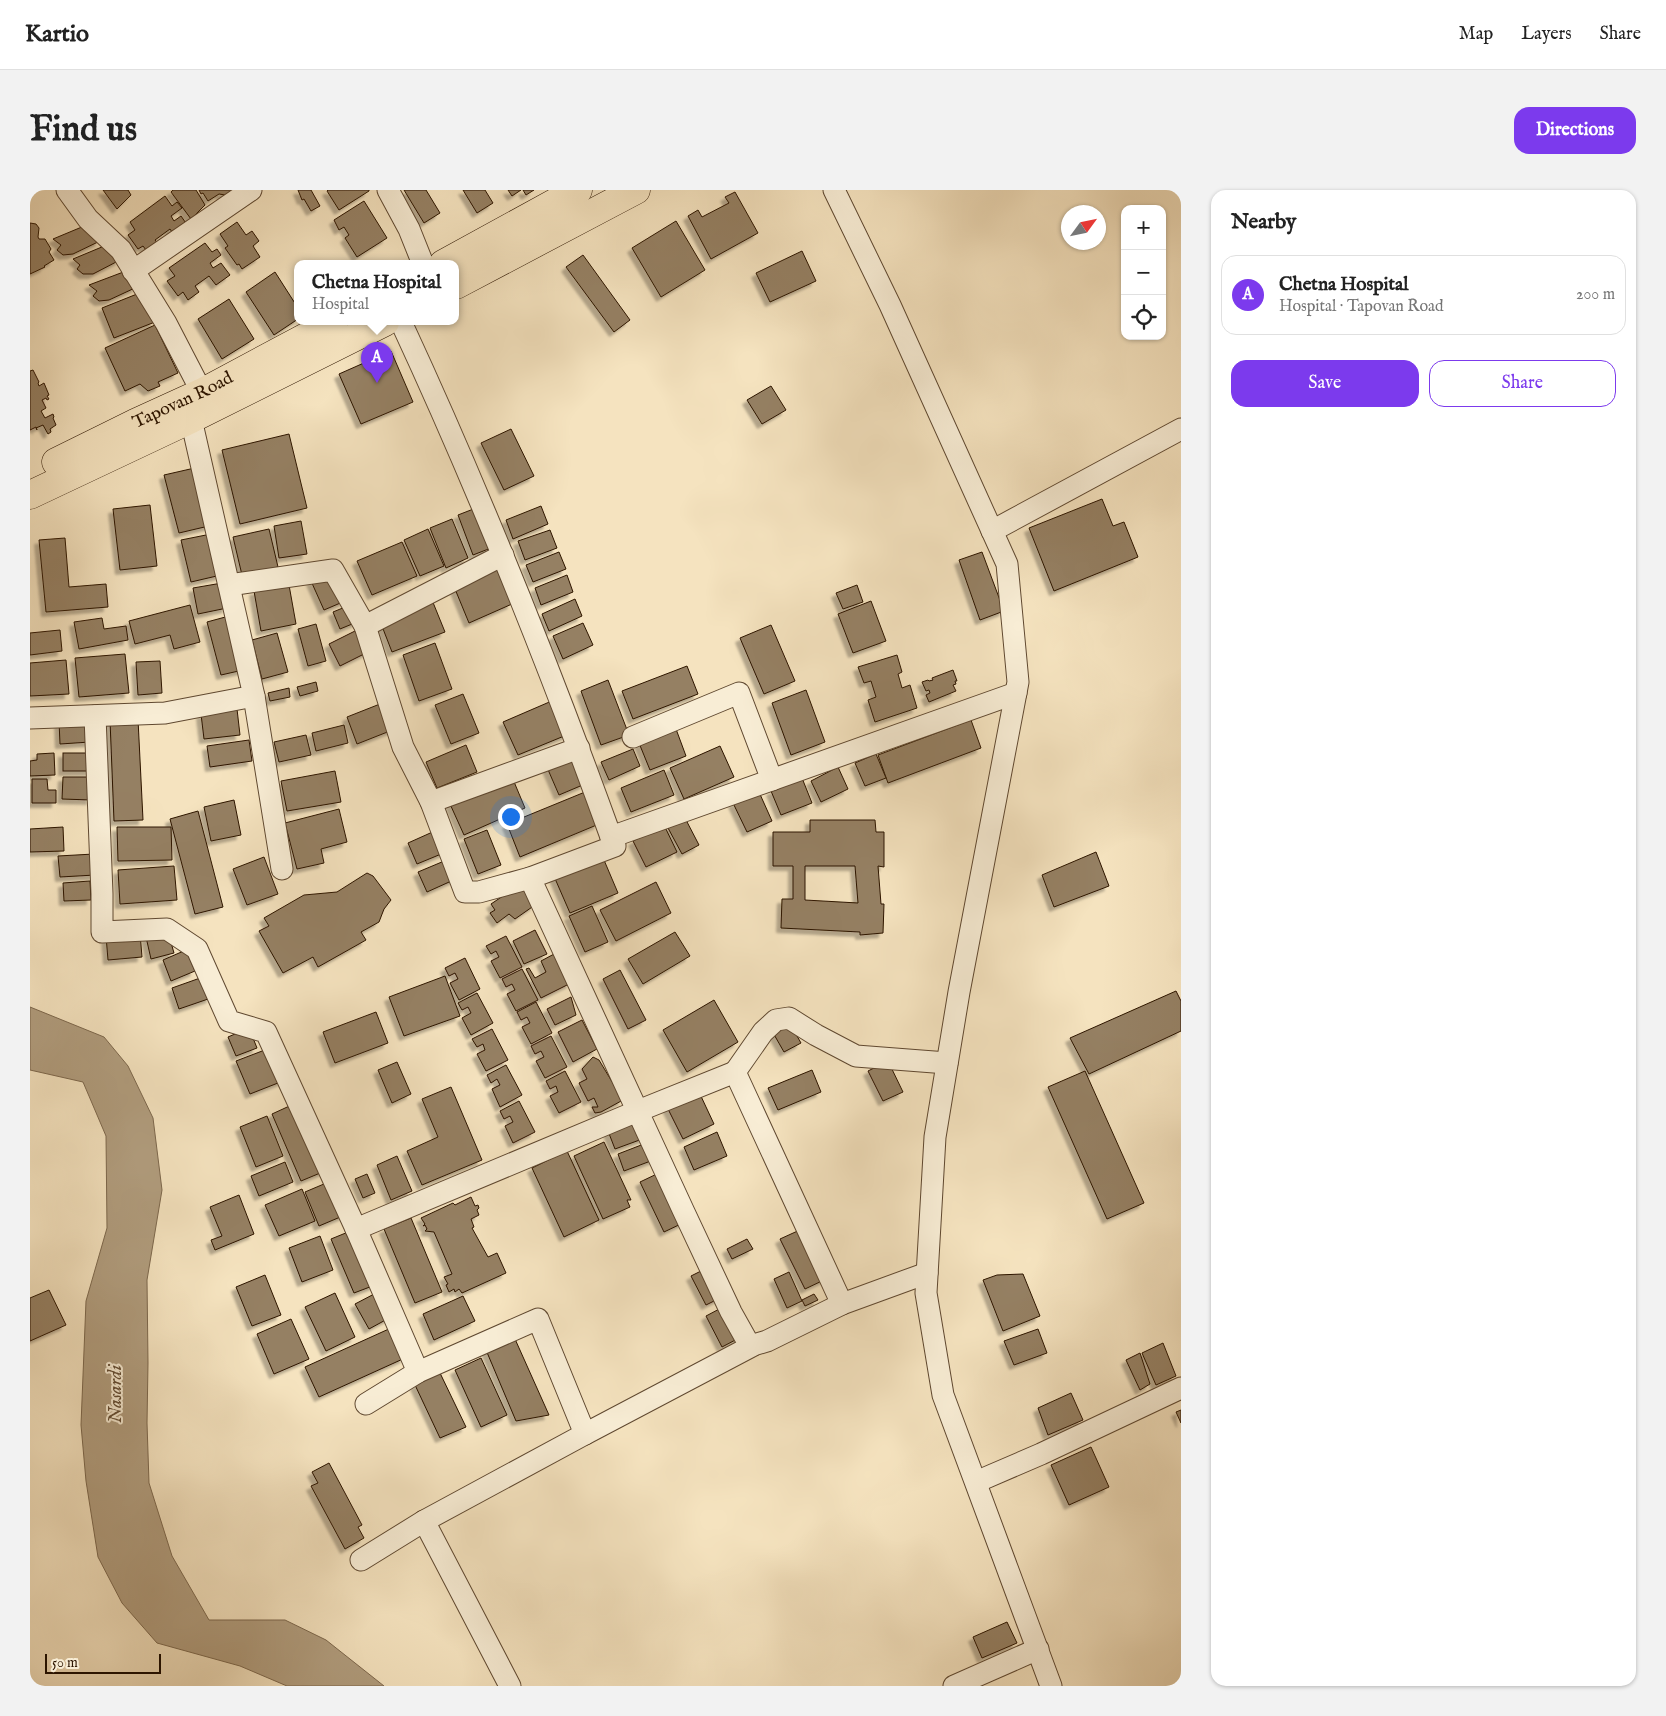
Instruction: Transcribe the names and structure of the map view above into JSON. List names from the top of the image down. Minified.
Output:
{"streets":{"main road":["Tapovan Road"]},"water":["Nasardi"],"scale_bar":"50 m","north":"top right","page":{"header":"Kartio","nav":["Map","Layers","Share"],"buttons":["Directions",["Save","Share"]],"title":"Find us","heading":"Nearby","map_buttons":["+","−"],"list":[{"mark":"A","name":"Chetna Hospital","note":"Hospital · Tapovan Road","value":"200 m"}],"popup":["Chetna Hospital","Hospital"],"pins":"A","scale":"50 m"}}
